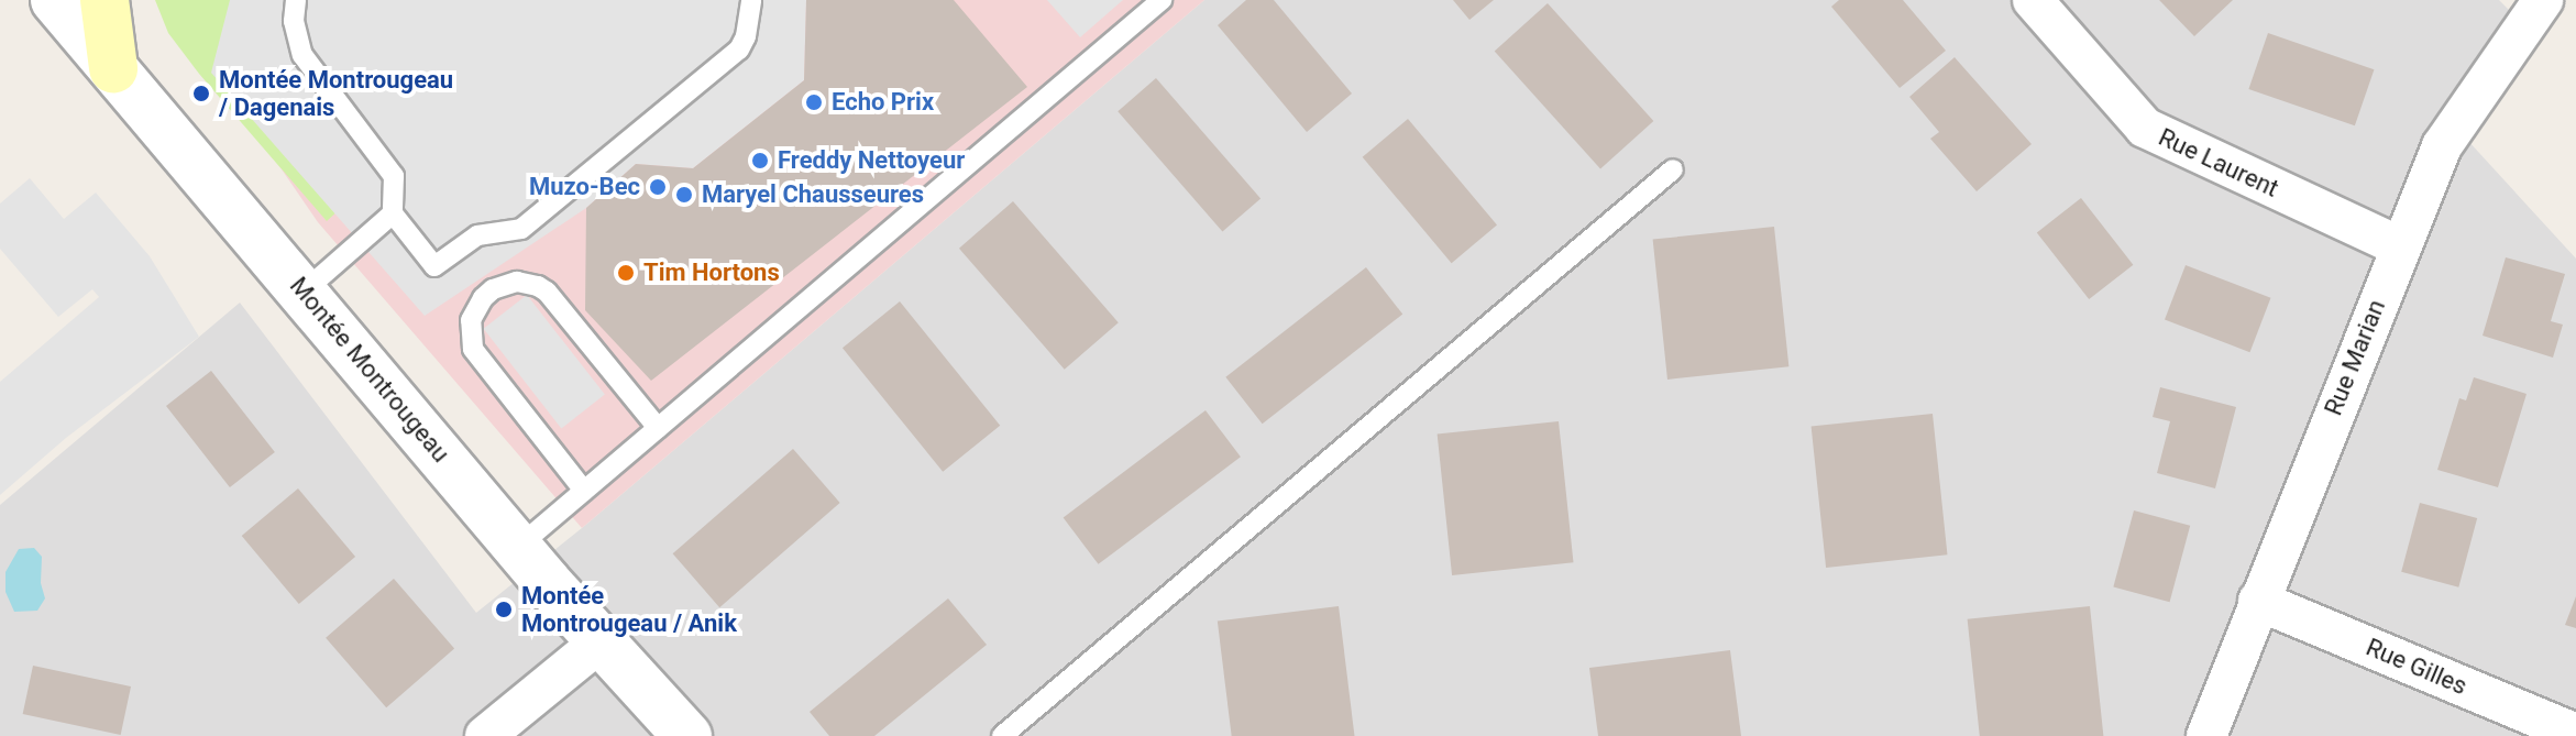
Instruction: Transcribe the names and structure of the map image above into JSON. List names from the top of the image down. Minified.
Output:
{"streets":{"street":["Rue Laurent","Rue Marian","Montée Montrougeau","Rue Gilles"]},"crossings":[["Rue Laurent","Rue Marian"],["Rue Marian","Rue Gilles"]],"places":["Montée Montrougeau / Dagenais","Echo Prix","Freddy Nettoyeur","Muzo-Bec","Maryel Chausseures","Tim Hortons","Montée Montrougeau / Anik"]}
